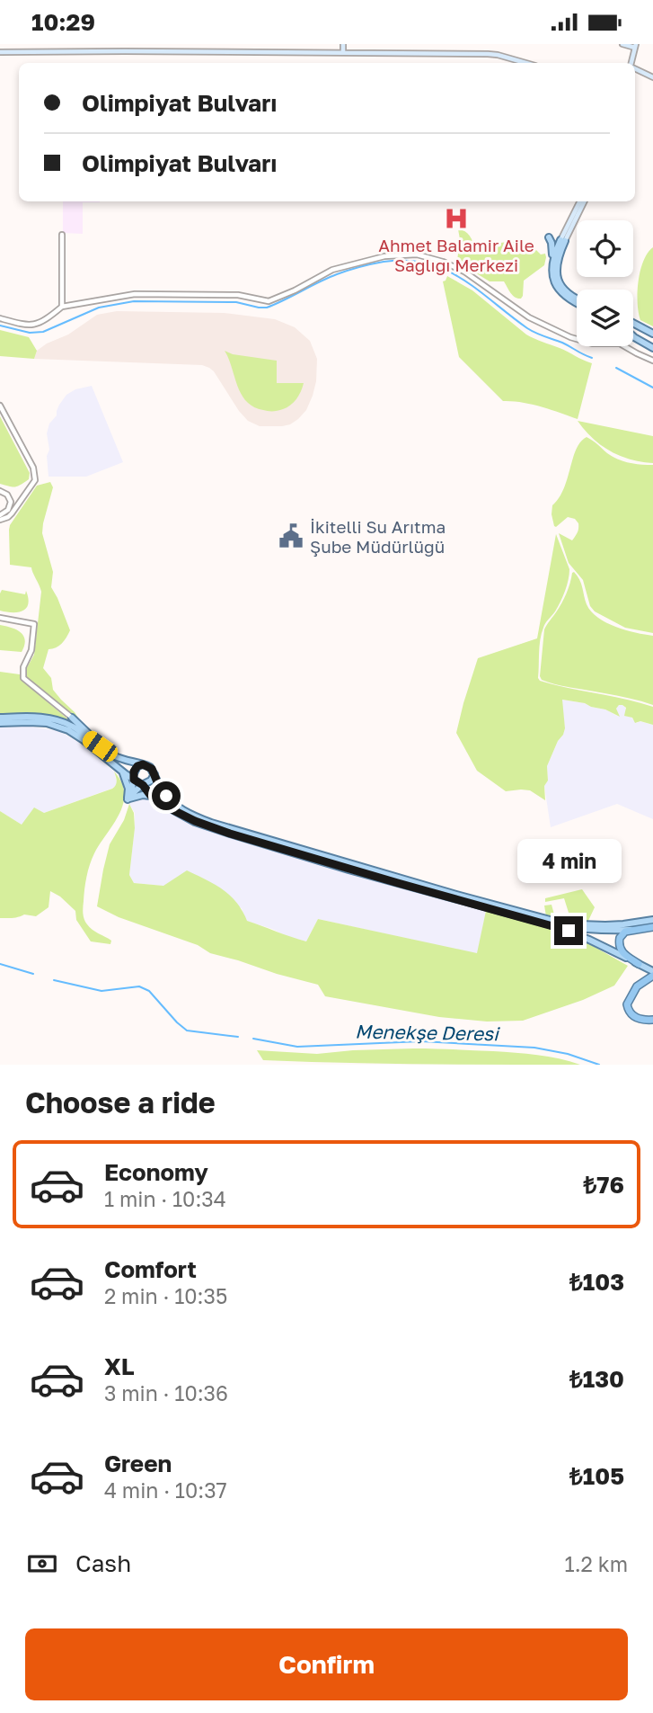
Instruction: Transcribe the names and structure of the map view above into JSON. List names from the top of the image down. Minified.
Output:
{"water":["Menekşe Deresi"],"places":{"hospital":["Ahmet Balamir Aile Sağlığı Merkezi"],"public building":["İkitelli Su Arıtma Şube Müdürlüğü"]},"page":{"status":"10:29","banner":["Olimpiyat Bulvarı","Olimpiyat Bulvarı"],"bubble":"4 min","heading":"Choose a ride","list":[{"name":"Economy","note":"1 min · 10:34","value":"₺76"},{"name":"Comfort","note":"2 min · 10:35","value":"₺103"},{"name":"XL","note":"3 min · 10:36","value":"₺130"},{"name":"Green","note":"4 min · 10:37","value":"₺105"}],"pay":["Cash","1.2 km"],"buttons":"Confirm"}}
